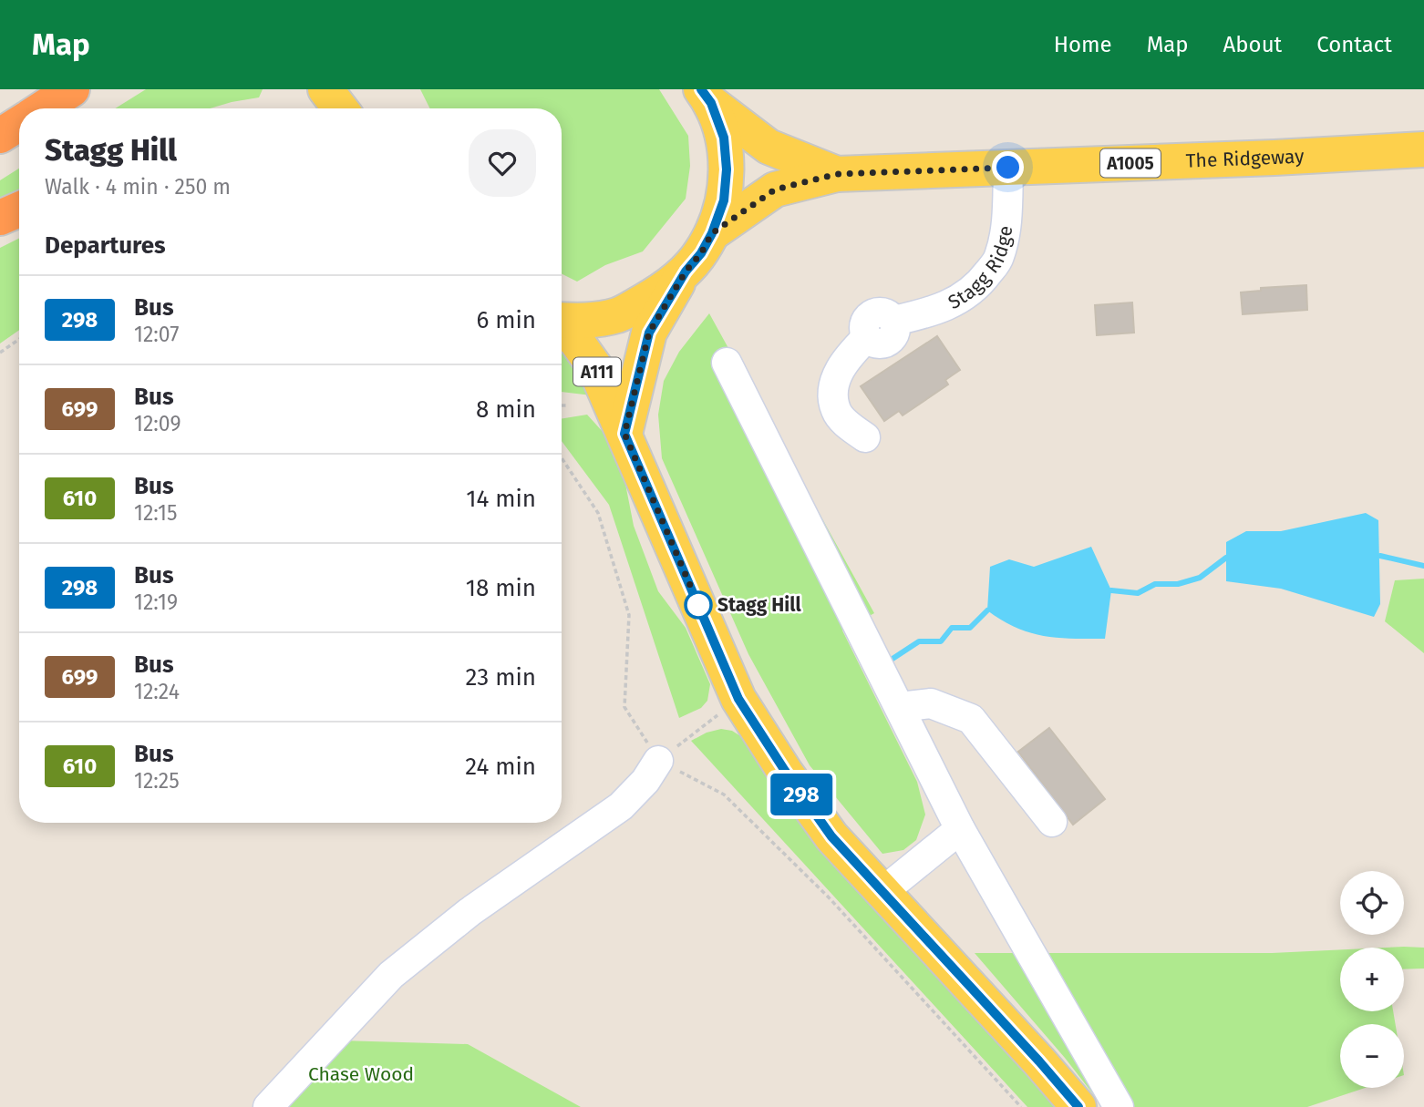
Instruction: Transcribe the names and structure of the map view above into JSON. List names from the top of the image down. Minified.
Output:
{"streets":{"main road":["The Ridgeway","A1005","A111"],"lane":["Stagg Ridge"]},"crossings":[["The Ridgeway","Stagg Ridge"]],"parks":["Chase Wood"],"places":["Stagg Hill"],"lines":["bus line 298"],"page":{"header":"Map","nav":["Home","Map","About","Contact"],"on_map":"298","heading":[["Stagg Hill","Walk · 4 min · 250 m"],"Departures"],"list":[{"mark":"298","name":"Bus","note":"12:07","value":"6 min"},{"mark":"699","name":"Bus","note":"12:09","value":"8 min"},{"mark":"610","name":"Bus","note":"12:15","value":"14 min"},{"mark":"298","name":"Bus","note":"12:19","value":"18 min"},{"mark":"699","name":"Bus","note":"12:24","value":"23 min"},{"mark":"610","name":"Bus","note":"12:25","value":"24 min"}],"map_buttons":["+","−"]}}
